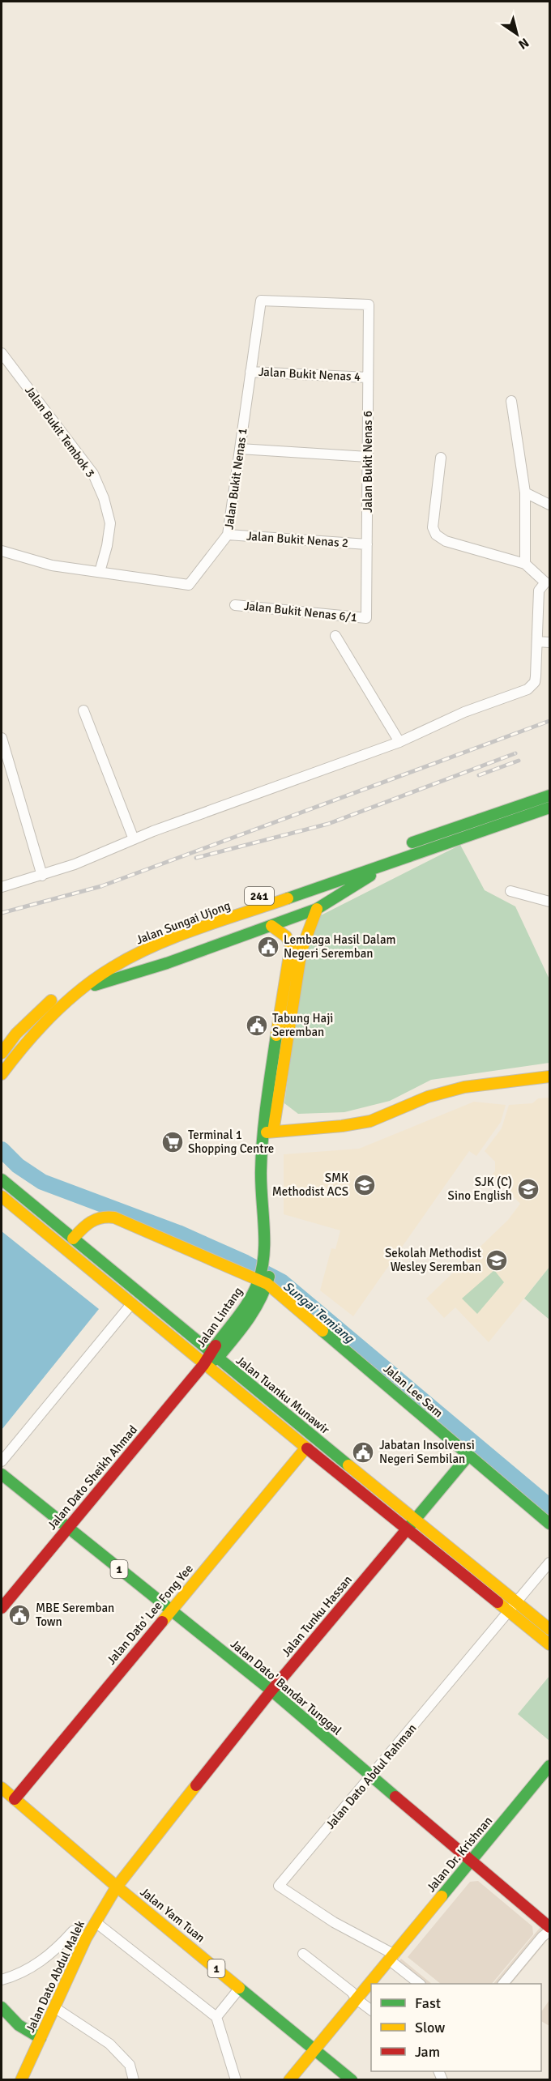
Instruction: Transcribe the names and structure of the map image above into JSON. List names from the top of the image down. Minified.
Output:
{"streets":{"main road":["241","Jalan Sungai Ujong","Jalan Lintang","Jalan Lee Sam","Jalan Tuanku Munawir","Jalan Dato Sheikh Ahmad","1","Jalan Dato' Lee Fong Yee","Jalan Tunku Hassan","Jalan Dato' Bandar Tunggal","Jalan Dr. Krishnan","Jalan Yam Tuan","Jalan Dato Abdul Malek"],"street":["Jalan Bukit Nenas 4","Jalan Bukit Tembok 3","Jalan Bukit Nenas 6","Jalan Bukit Nenas 1","Jalan Bukit Nenas 2","Jalan Bukit Nenas 6/1","Jalan Dato Abdul Rahman"]},"crossings":[["Jalan Bukit Nenas 4","Jalan Bukit Nenas 6"],["Jalan Bukit Nenas 4","Jalan Bukit Nenas 1"],["Jalan Bukit Tembok 3","Jalan Bukit Nenas 1"],["Jalan Bukit Nenas 6","Jalan Bukit Nenas 1"],["Jalan Bukit Nenas 6","Jalan Bukit Nenas 2"],["Jalan Bukit Nenas 6","Jalan Bukit Nenas 6/1"],["Jalan Bukit Nenas 1","Jalan Bukit Nenas 2"],["Jalan Lintang","Jalan Lee Sam"],["Jalan Lintang","Jalan Tuanku Munawir"],["Jalan Lintang","Jalan Dato Sheikh Ahmad"],["Jalan Lee Sam","Jalan Tuanku Munawir"],["Jalan Lee Sam","Jalan Tunku Hassan"],["Jalan Tuanku Munawir","Jalan Tunku Hassan"],["Jalan Tuanku Munawir","Jalan Dato Abdul Rahman"],["Jalan Dato Sheikh Ahmad","Jalan Dato' Bandar Tunggal"],["Jalan Dato' Lee Fong Yee","Jalan Dato' Bandar Tunggal"],["Jalan Dato' Lee Fong Yee","Jalan Yam Tuan"],["Jalan Tunku Hassan","Jalan Dato' Bandar Tunggal"],["Jalan Tunku Hassan","Jalan Yam Tuan"],["Jalan Tunku Hassan","Jalan Dato Abdul Malek"],["Jalan Dato' Bandar Tunggal","Jalan Dato Abdul Rahman"],["Jalan Dato' Bandar Tunggal","Jalan Dr. Krishnan"],["Jalan Dato Abdul Rahman","Jalan Dr. Krishnan"],["Jalan Dr. Krishnan","Jalan Yam Tuan"],["Jalan Yam Tuan","Jalan Dato Abdul Malek"]],"water":["Sungai Temiang"],"places":{"public building":["Lembaga Hasil Dalam Negeri Seremban","Tabung Haji Seremban","Jabatan Insolvensi Negeri Sembilan","MBE Seremban Town"],"supermarket":["Terminal 1 Shopping Centre"],"school or university":["SMK Methodist ACS","SJK (C) Sino English","Sekolah Methodist Wesley Seremban"]},"legend":["Fast","Slow","Jam"],"north":"bottom right"}
